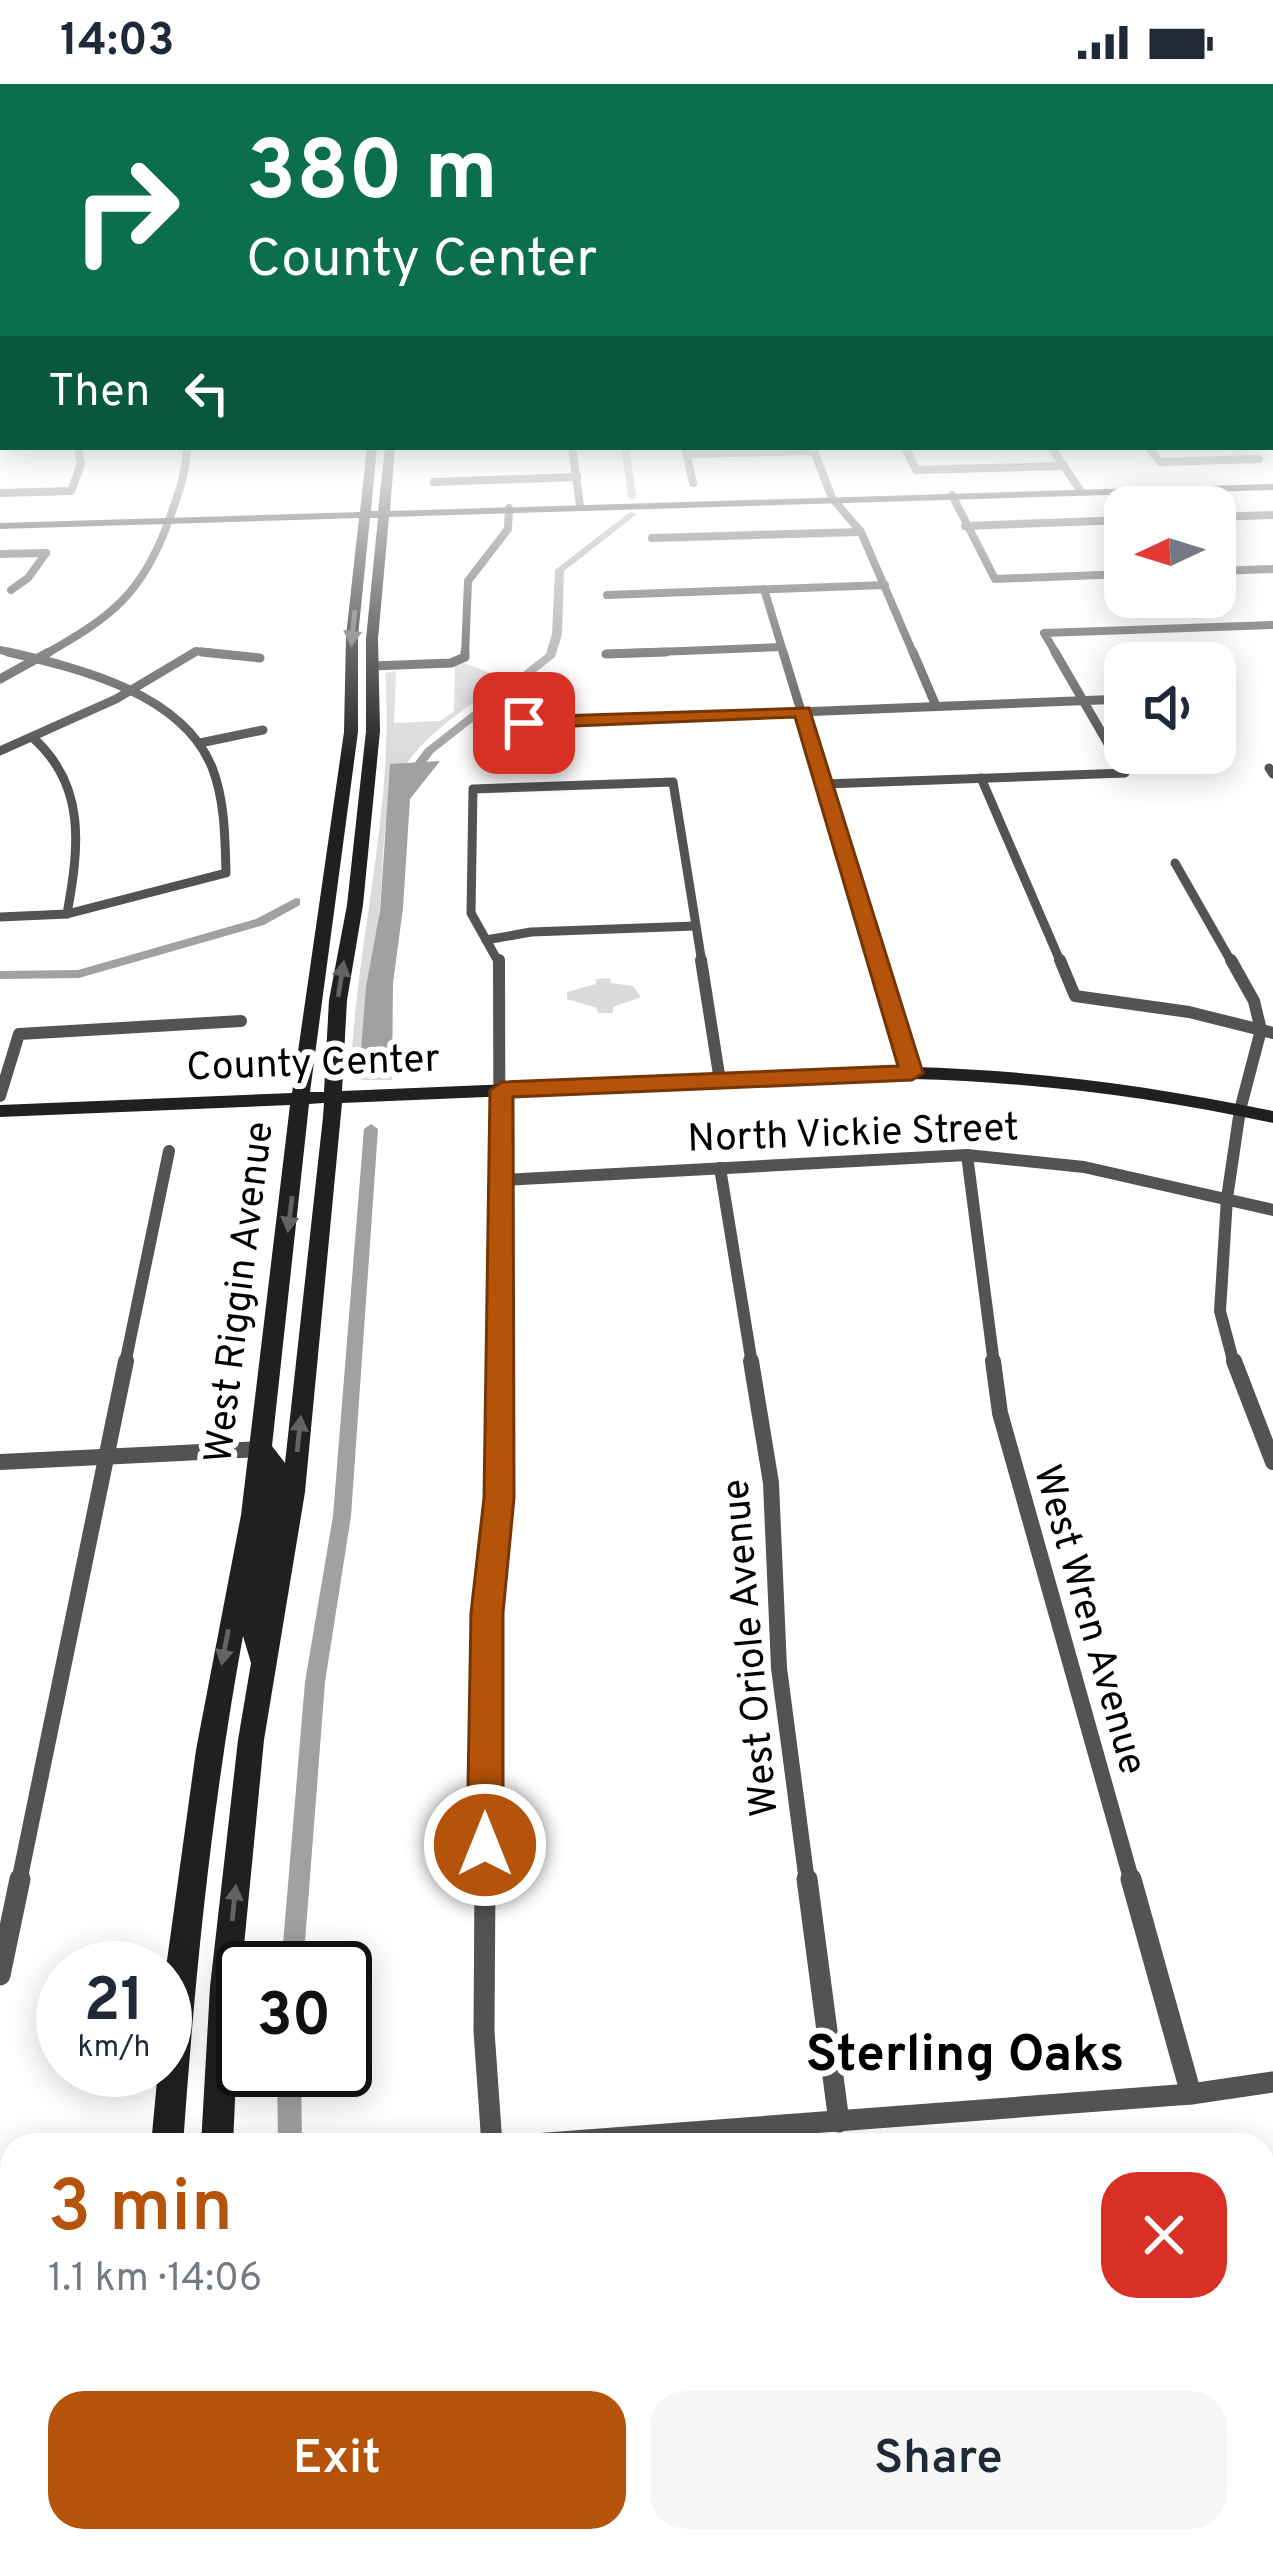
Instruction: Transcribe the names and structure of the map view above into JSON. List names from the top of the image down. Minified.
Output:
{"streets":{"main road":["County Center","West Riggin Avenue"],"street":["North Vickie Street","West Wren Avenue","West Oriole Avenue"]},"crossings":[["County Center","West Riggin Avenue"],["North Vickie Street","West Wren Avenue"],["North Vickie Street","West Oriole Avenue"]],"districts":["Sterling Oaks"],"north":"left","page":{"status":"14:03","turn":["380 m","County Center"],"then":"Then","speed":"21 km/h","limit":"30","heading":["3 min","1.1 km · 14:06"],"buttons":["Exit","Share"]}}
